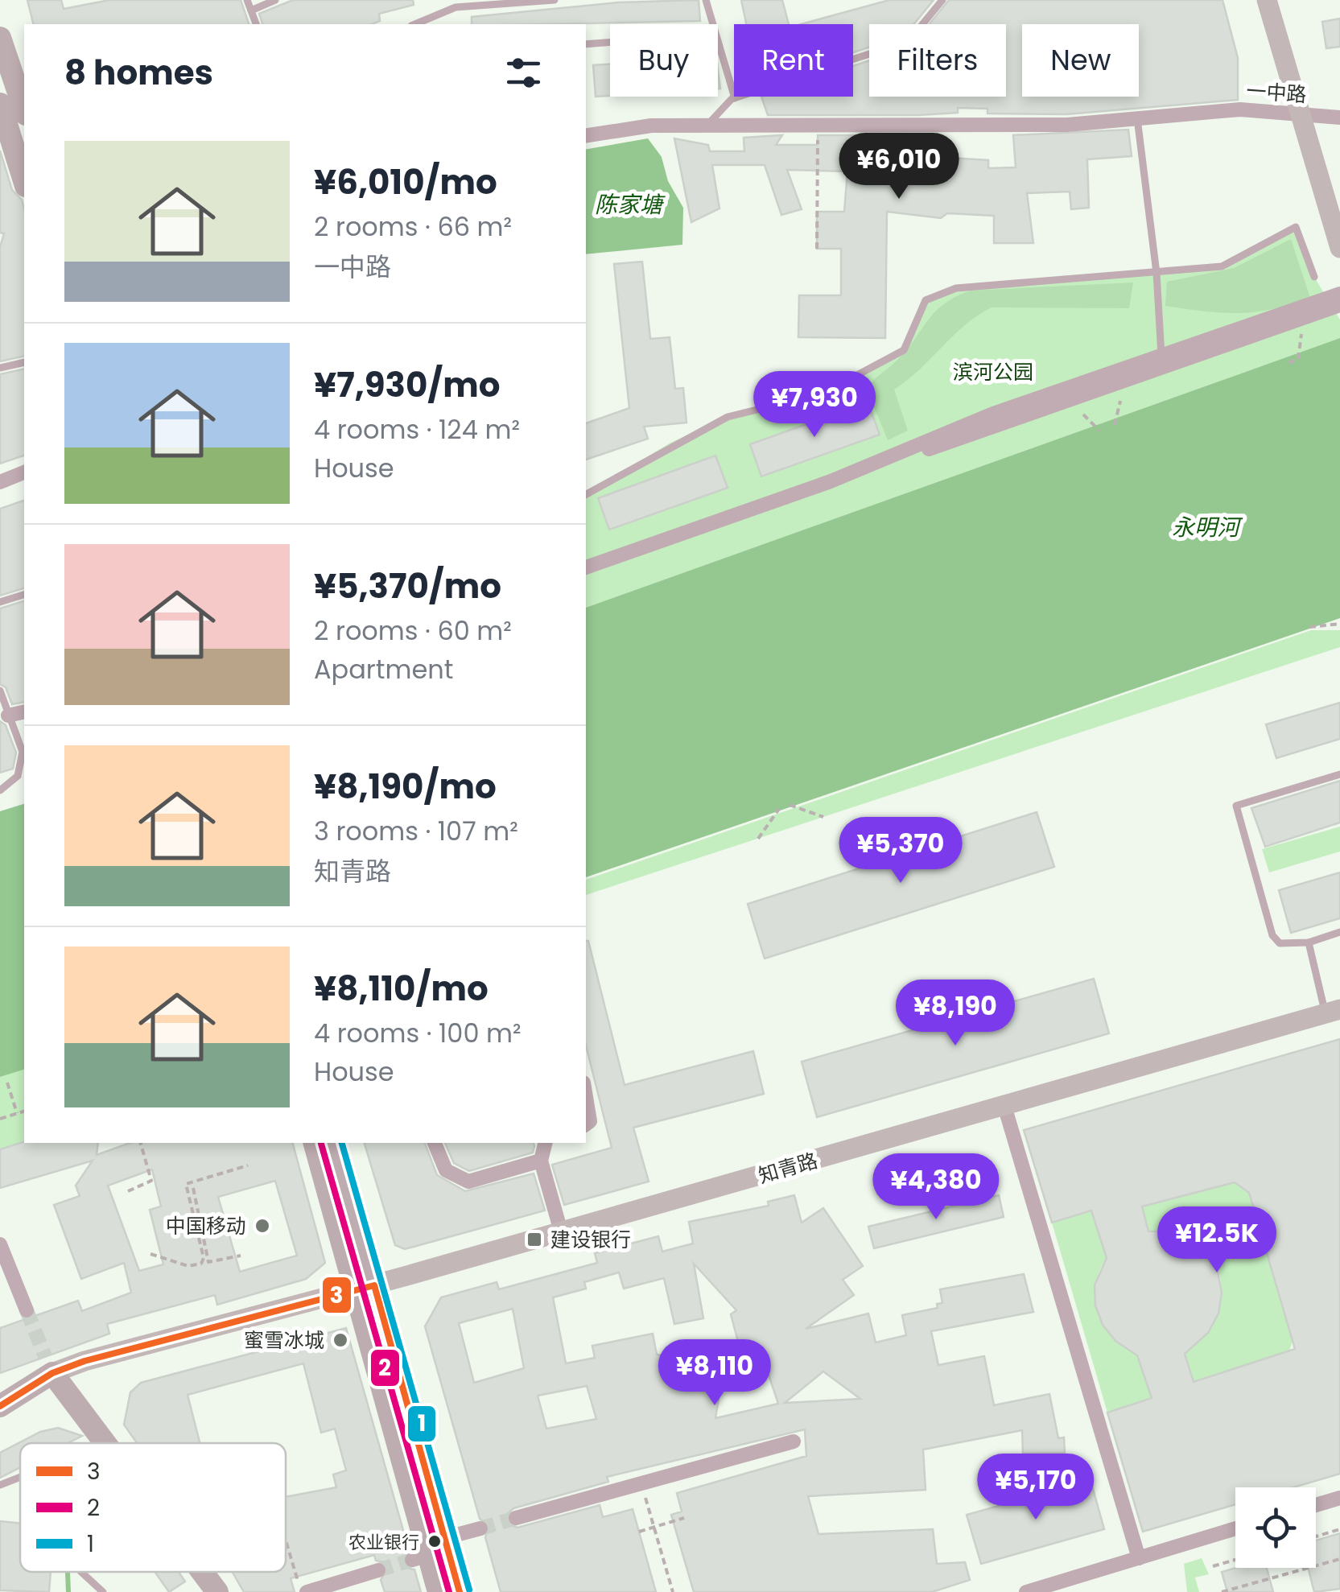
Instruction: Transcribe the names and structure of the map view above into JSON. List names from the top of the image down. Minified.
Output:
{"streets":{"main road":["知青路"],"street":["一中路"]},"water":["陈家塘","永明河"],"parks":["滨河公园"],"places":{"other":["中国移动","蜜雪冰城","农业银行"],"transit":["建设银行"]},"lines":["transit line 1","transit line 2","transit line 3"],"legend":["3","2","1"],"page":{"chip":["Buy","Rent","Filters","New"],"heading":"8 homes","list":[{"name":"¥6,010/mo","note":"2 rooms · 66 m² · 一中路"},{"name":"¥7,930/mo","note":"4 rooms · 124 m² · House"},{"name":"¥5,370/mo","note":"2 rooms · 60 m² · Apartment"},{"name":"¥8,190/mo","note":"3 rooms · 107 m² · 知青路"},{"name":"¥8,110/mo","note":"4 rooms · 100 m² · House"}],"price":["¥6,010","¥7,930","¥5,370","¥8,190","¥4,380","¥12.5K","¥8,110","¥5,170"]}}
